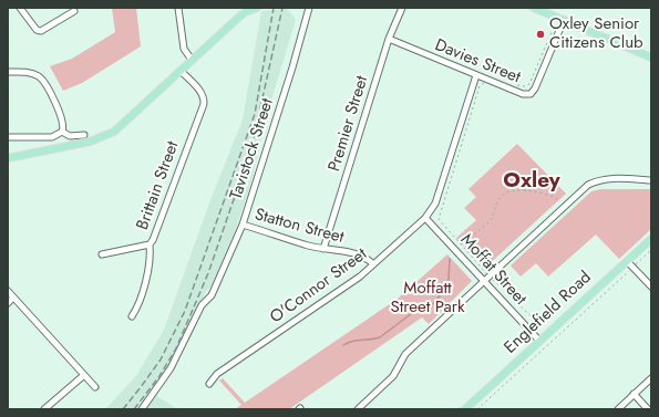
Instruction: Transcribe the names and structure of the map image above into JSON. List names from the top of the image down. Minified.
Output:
{"streets":{"main road":["Englefield Road"],"street":["Davies Street","Premier Street","Tavistock Street","Brittain Street","Statton Street","Moffat Street","O'Connor Street"]},"crossings":[["Davies Street","Premier Street"],["Davies Street","O'Connor Street"],["Premier Street","Statton Street"],["Tavistock Street","Statton Street"],["Statton Street","O'Connor Street"],["Moffat Street","O'Connor Street"],["Moffat Street","Englefield Road"]],"districts":["Oxley"],"parks":["Moffatt Street Park"],"places":["Oxley Senior Citizens Club"]}
